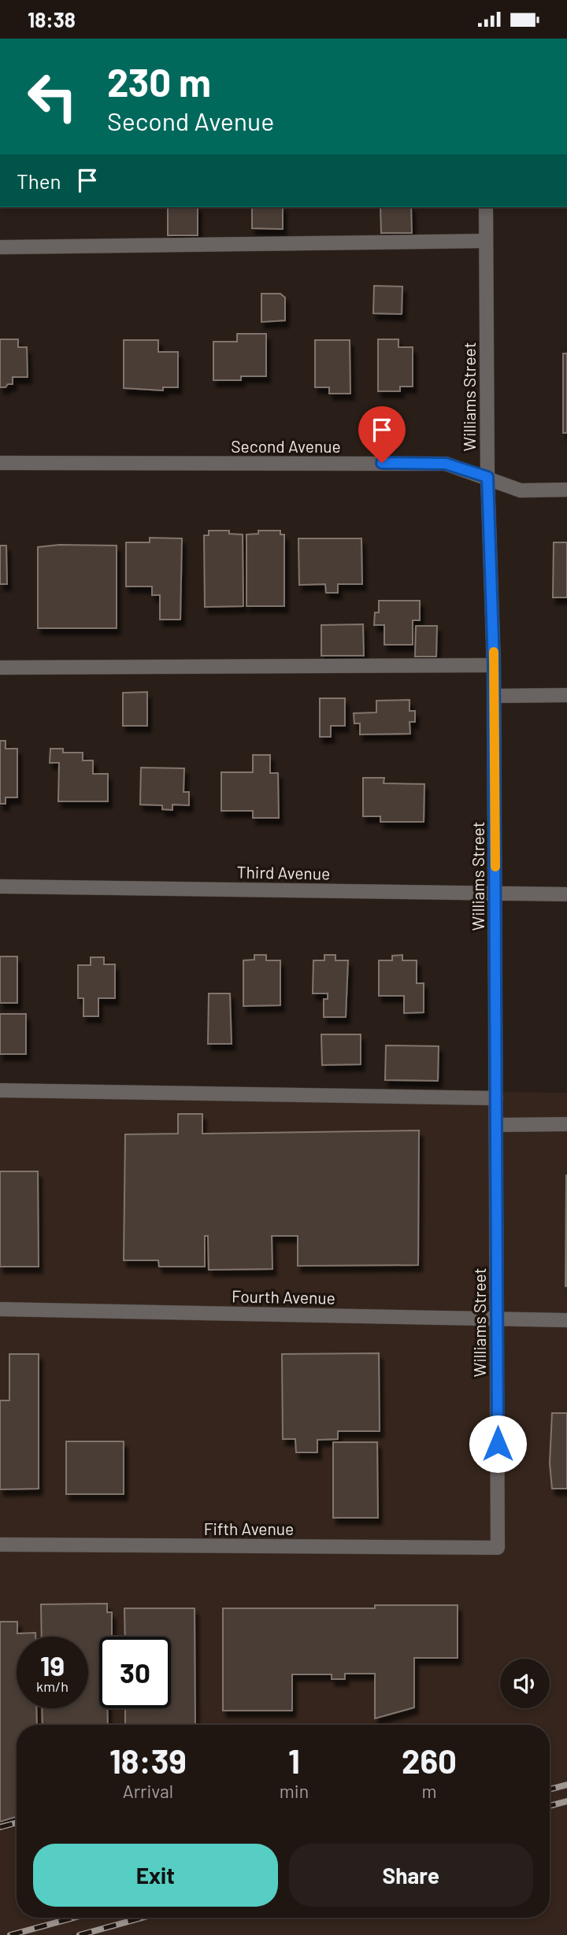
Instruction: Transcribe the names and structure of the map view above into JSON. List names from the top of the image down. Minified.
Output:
{"streets":{"street":["Williams Street","Second Avenue","Third Avenue","Fourth Avenue","Fifth Avenue"]},"crossings":[["Williams Street","Second Avenue"],["Williams Street","Third Avenue"],["Williams Street","Fourth Avenue"],["Williams Street","Fifth Avenue"]],"page":{"status":"18:38","turn":["230 m","Second Avenue"],"then":"Then","speed":"19 km/h","limit":"30","eta":["18:39","Arrival","1","min","260","m"],"buttons":["Exit","Share"]}}
